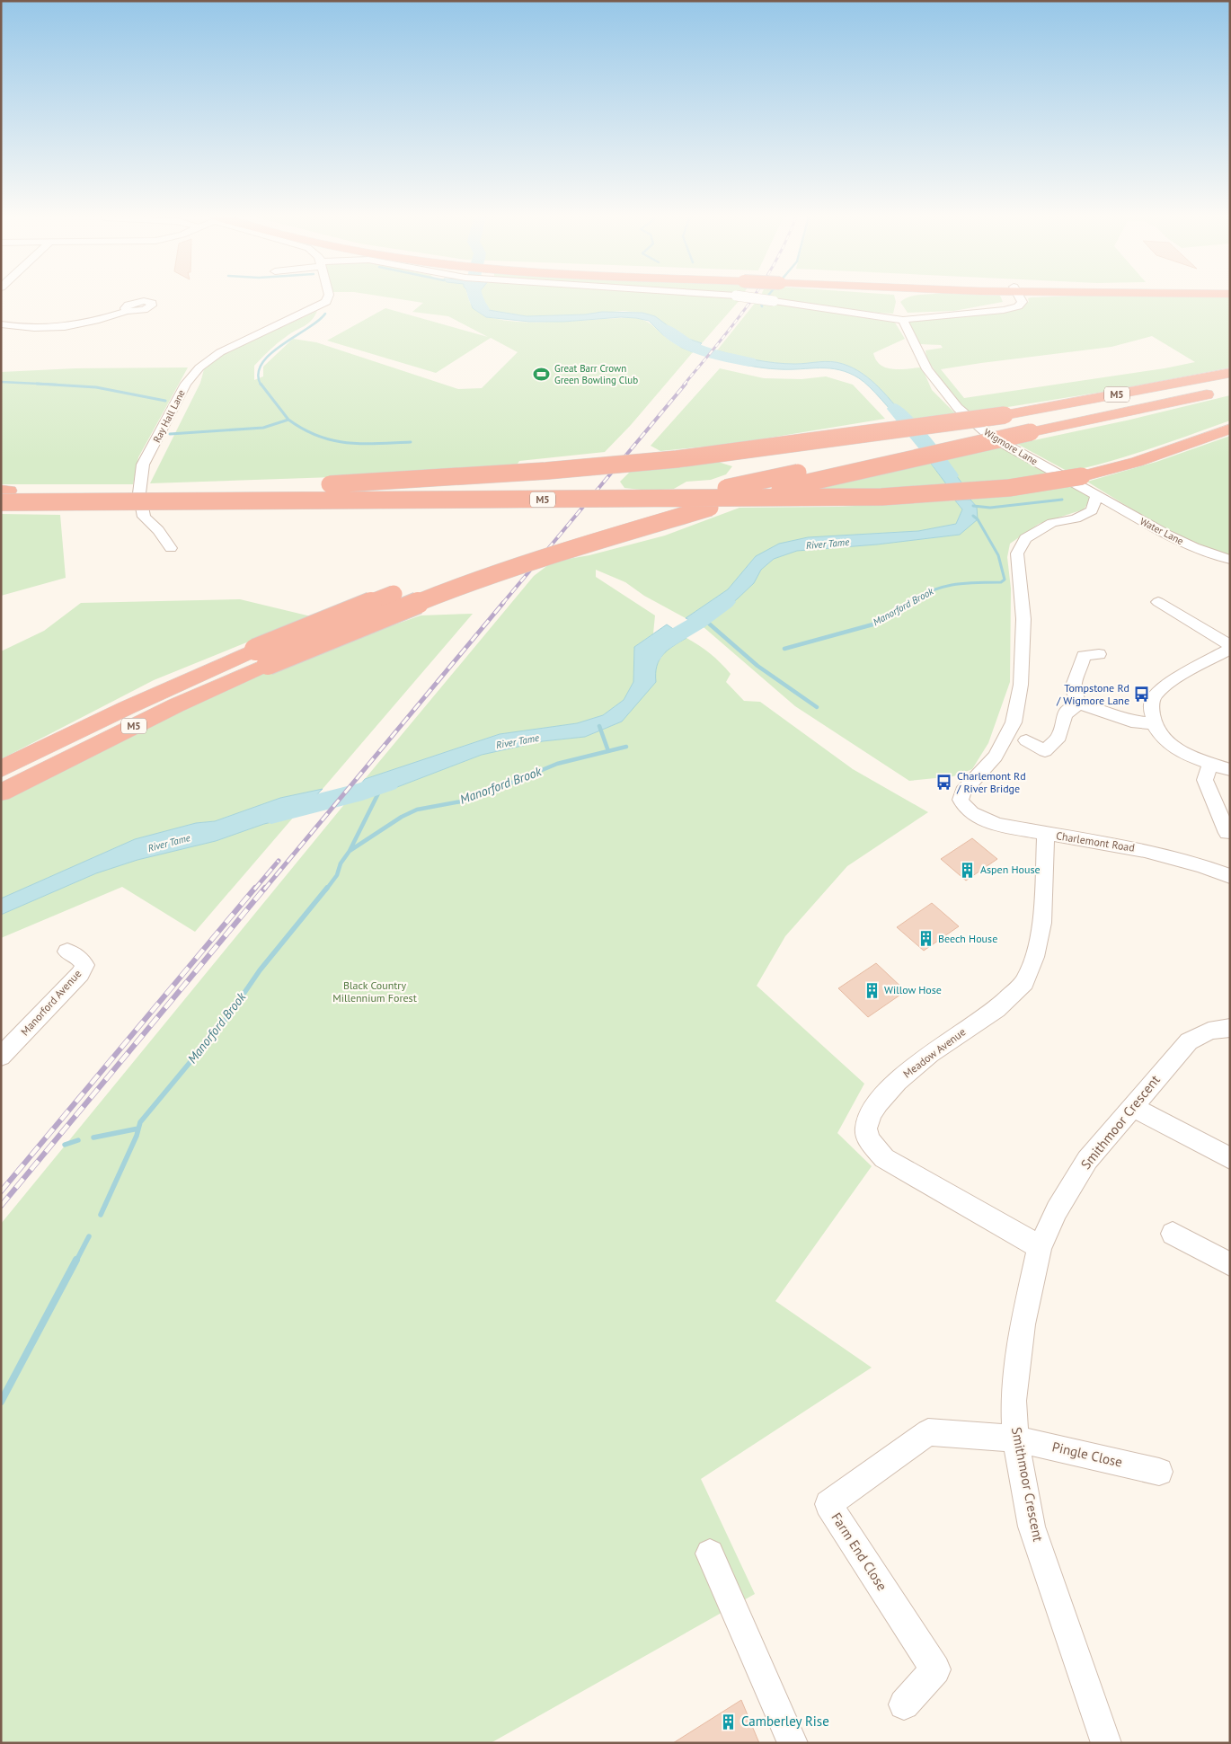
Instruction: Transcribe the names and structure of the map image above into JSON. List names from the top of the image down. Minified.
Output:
{"streets":{"highway":["M5"],"street":["Ray Hall Lane","Wigmore Lane","Water Lane","Charlemont Road","Manorford Avenue","Meadow Avenue","Smithmoor Crescent","Pingle Close","Farm End Close"]},"crossings":[["Wigmore Lane","Water Lane"],["Charlemont Road","Meadow Avenue"],["Meadow Avenue","Smithmoor Crescent"],["Smithmoor Crescent","Pingle Close"],["Smithmoor Crescent","Farm End Close"],["Pingle Close","Farm End Close"]],"water":["River Tame","Manorford Brook"],"parks":["Black Country Millennium Forest"],"places":{"sports":["Great Barr Crown Green Bowling Club"],"bus stop":["Tompstone Rd / Wigmore Lane","Charlemont Rd / River Bridge"],"building":["Aspen House","Beech House","Willow Hose","Camberley Rise"]}}
